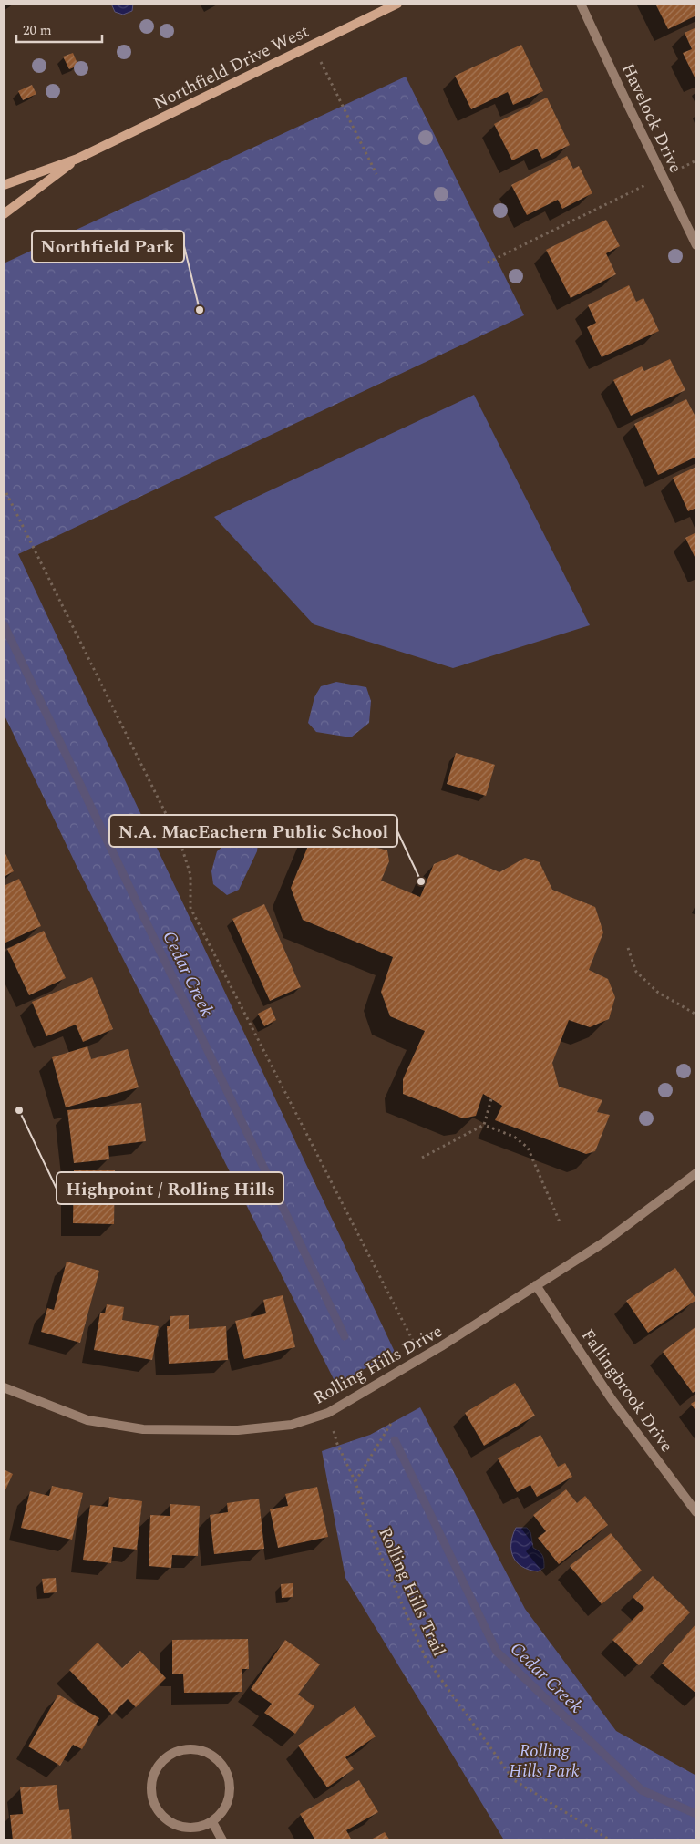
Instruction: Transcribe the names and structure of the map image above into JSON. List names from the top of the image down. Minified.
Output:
{"streets":{"main road":["Northfield Drive West"],"street":["Havelock Drive","Rolling Hills Drive","Fallingbrook Drive"],"path":["Rolling Hills Trail"]},"crossings":[["Rolling Hills Drive","Fallingbrook Drive"],["Rolling Hills Drive","Rolling Hills Trail"]],"water":["Cedar Creek"],"parks":["Rolling Hills Park"],"places":["Northfield Park","N.A. MacEachern Public School","Highpoint / Rolling Hills"],"scale_bar":"20 m"}
